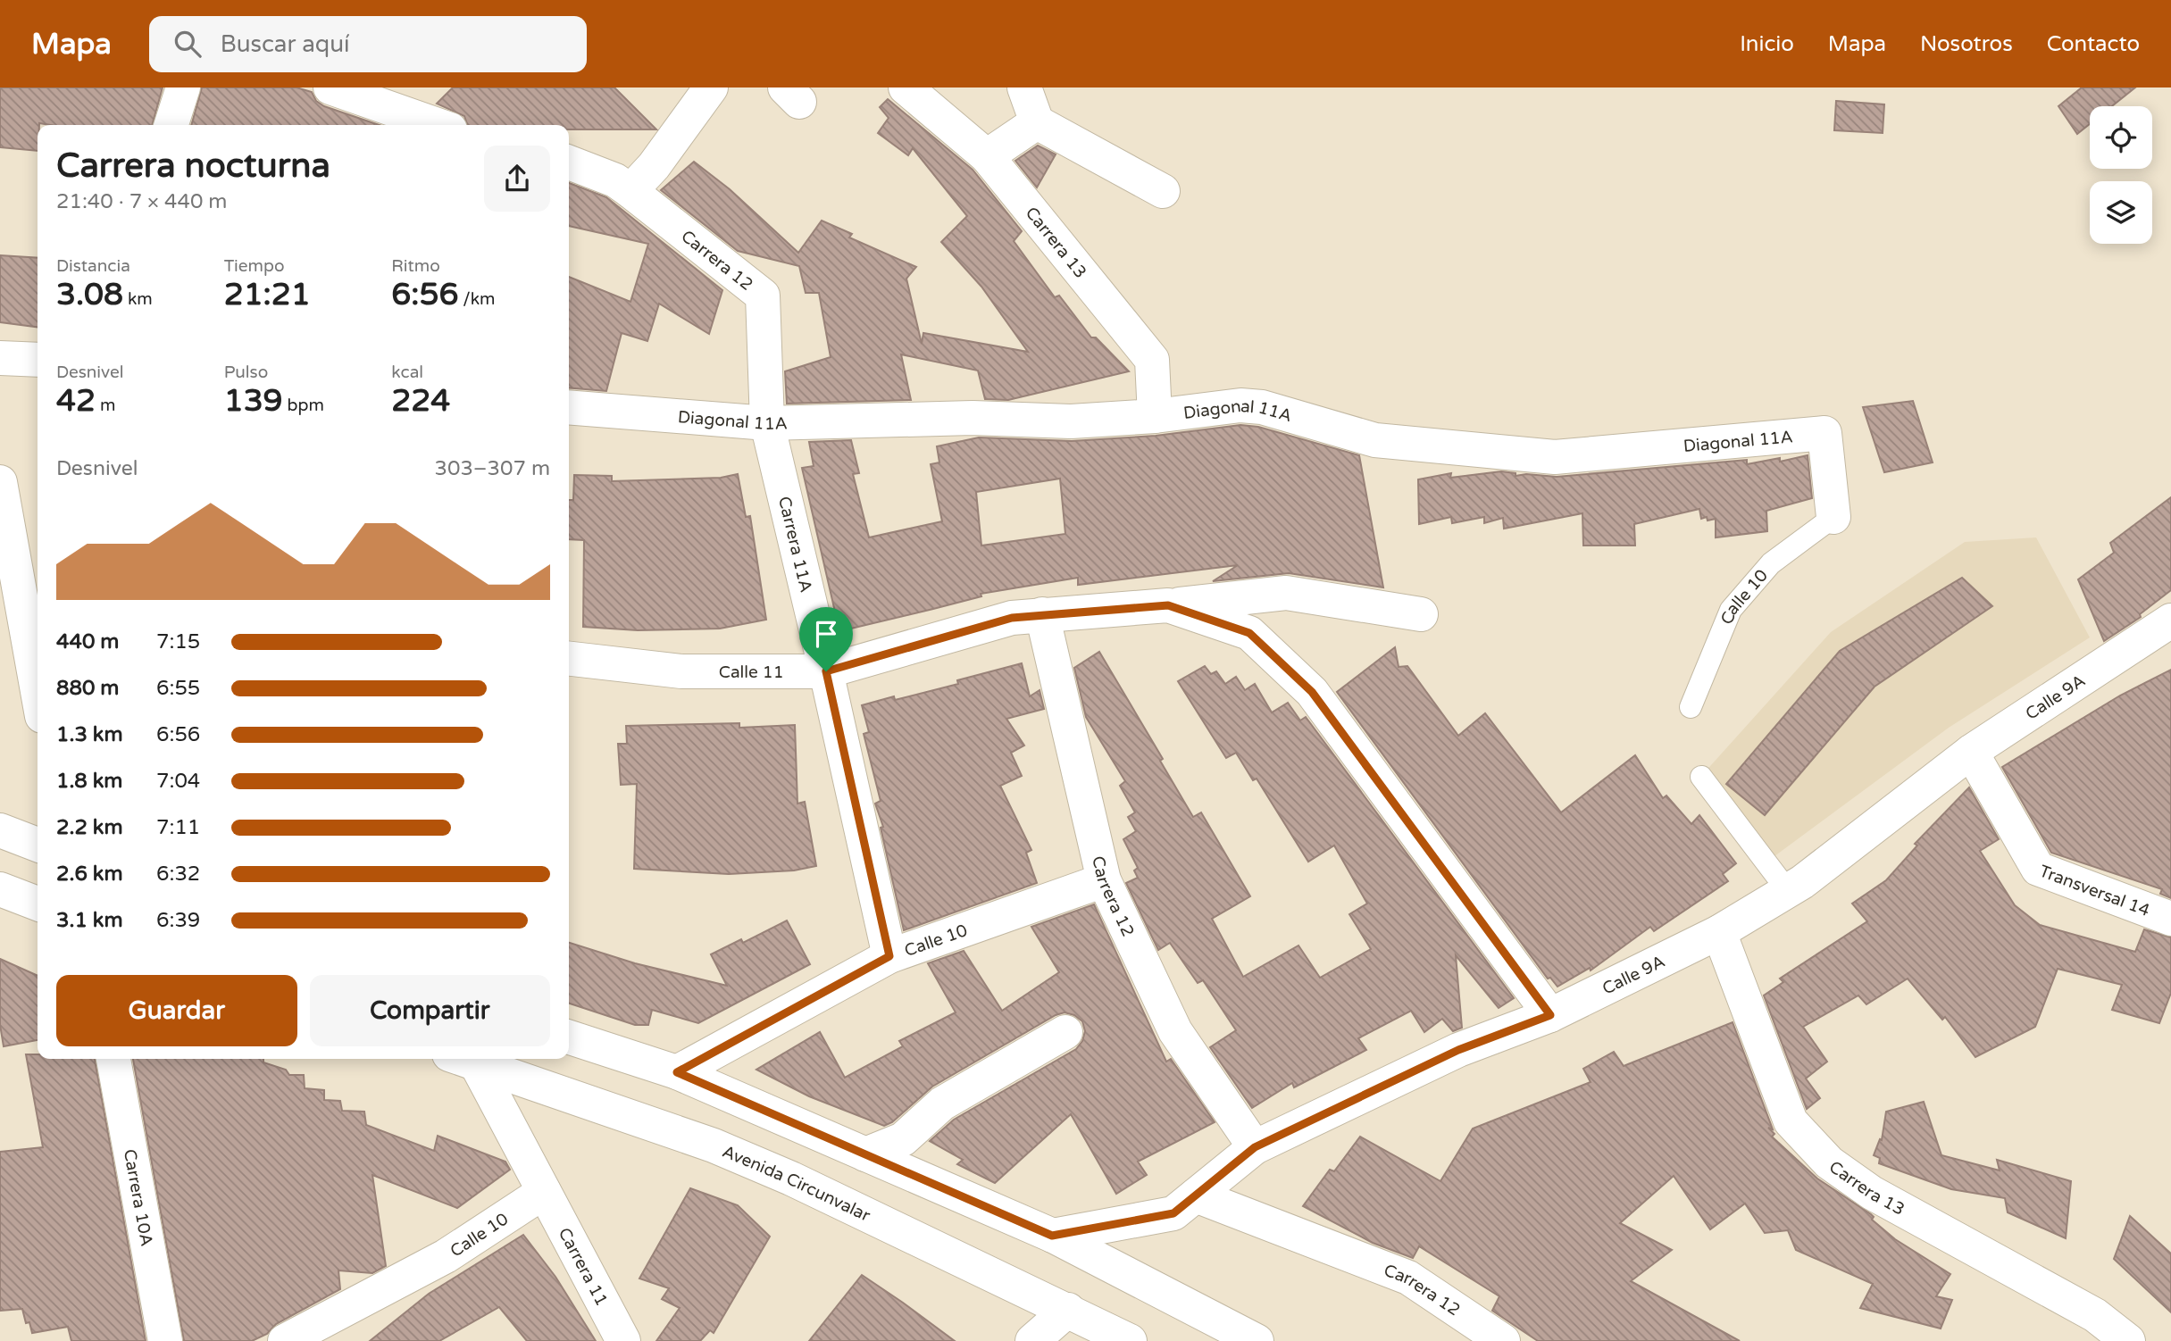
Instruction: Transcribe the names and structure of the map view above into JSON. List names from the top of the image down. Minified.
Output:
{"streets":{"street":["Carrera 13","Carrera 12","Diagonal 11A","Carrera 11A","Calle 10","Calle 11","Calle 9A","Transversal 14","Avenida Circunvalar","Carrera 10A","Carrera 11"]},"crossings":[["Carrera 13","Diagonal 11A"],["Carrera 13","Calle 9A"],["Carrera 12","Diagonal 11A"],["Carrera 12","Carrera 11A"],["Carrera 12","Calle 10"],["Carrera 12","Calle 11"],["Carrera 12","Calle 9A"],["Diagonal 11A","Carrera 11A"],["Diagonal 11A","Calle 10"],["Carrera 11A","Calle 10"],["Carrera 11A","Calle 11"],["Calle 10","Carrera 11"],["Calle 9A","Transversal 14"]],"page":{"header":"Mapa","search":"Buscar aquí","nav":["Inicio","Mapa","Nosotros","Contacto"],"heading":["Carrera nocturna","21:40 · 7 × 440 m"],"stats":[["Distancia","3.08 km"],["Tiempo","21:21"],["Ritmo","6:56 /km"],["Desnivel","42 m"],["Pulso","139 bpm"],["kcal","224"]],"chart":["Desnivel","303–307 m"],"list":[{"name":"440 m","note":"7:15"},{"name":"880 m","note":"6:55"},{"name":"1.3 km","note":"6:56"},{"name":"1.8 km","note":"7:04"},{"name":"2.2 km","note":"7:11"},{"name":"2.6 km","note":"6:32"},{"name":"3.1 km","note":"6:39"}],"buttons":["Guardar","Compartir"]}}
